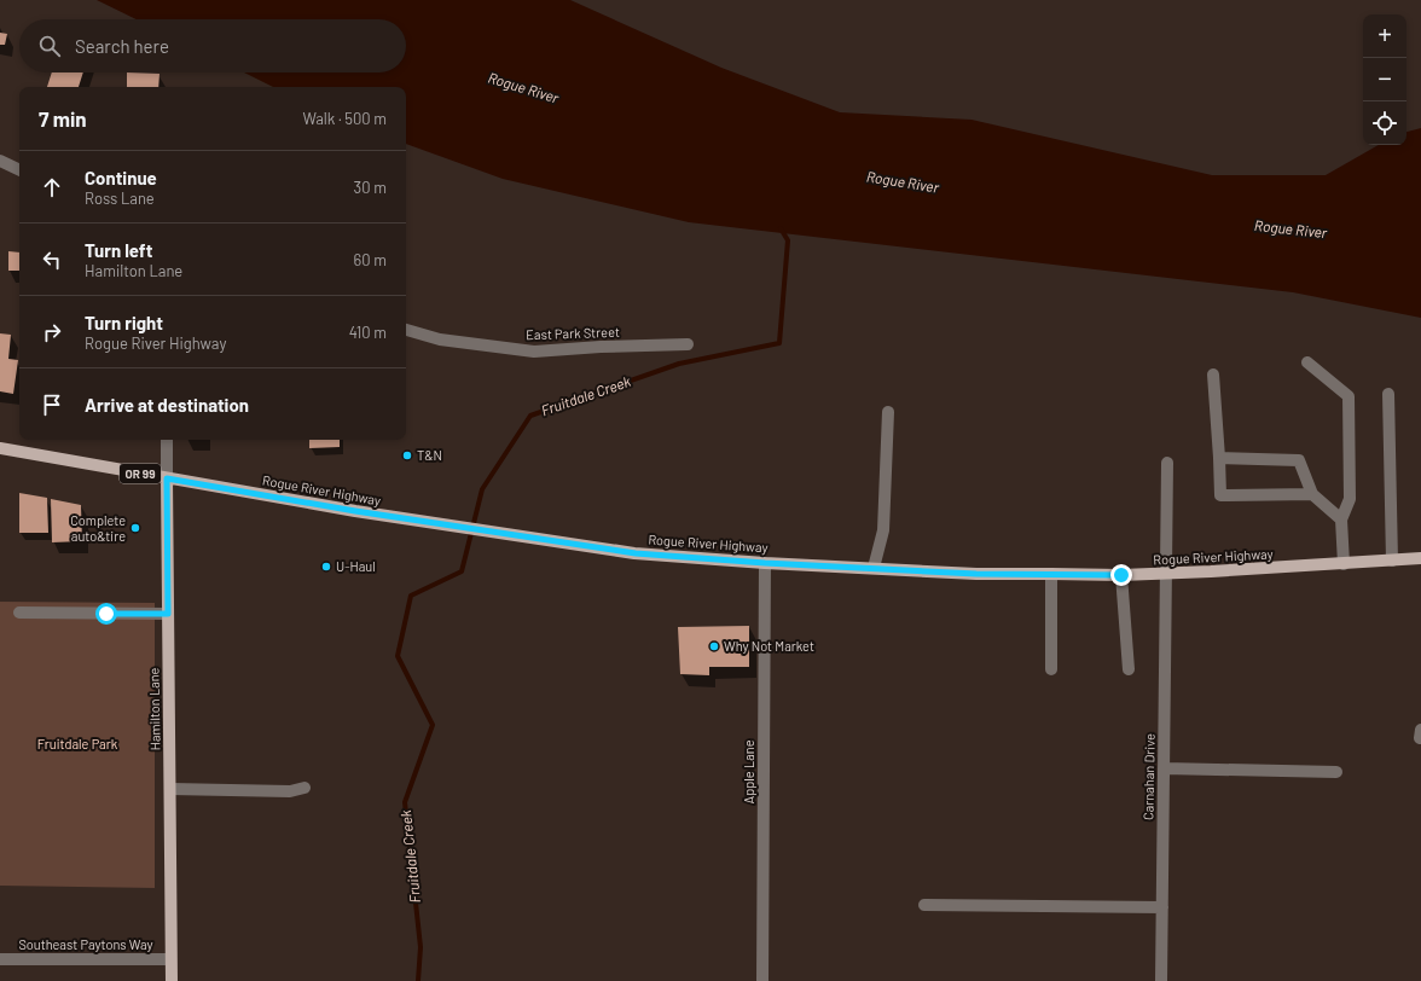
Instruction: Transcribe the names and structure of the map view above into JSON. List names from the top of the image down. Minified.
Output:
{"streets":{"main road":["OR 99","Rogue River Highway","Hamilton Lane"],"street":["East Park Street","Apple Lane","Carnahan Drive","Southeast Paytons Way"]},"crossings":[["Rogue River Highway","Hamilton Lane"],["Rogue River Highway","Apple Lane"],["Rogue River Highway","Carnahan Drive"],["Hamilton Lane","Southeast Paytons Way"]],"water":["Rogue River","Fruitdale Creek"],"parks":["Fruitdale Park"],"places":["T&N","Complete auto&tire","U-Haul","Why Not Market"],"page":{"map_buttons":["+","−"],"search":"Search here","heading":["7 min","Walk · 500 m"],"list":[["Continue","Ross Lane","30 m"],["Turn left","Hamilton Lane","60 m"],["Turn right","Rogue River Highway","410 m"],"Arrive at destination"]}}
